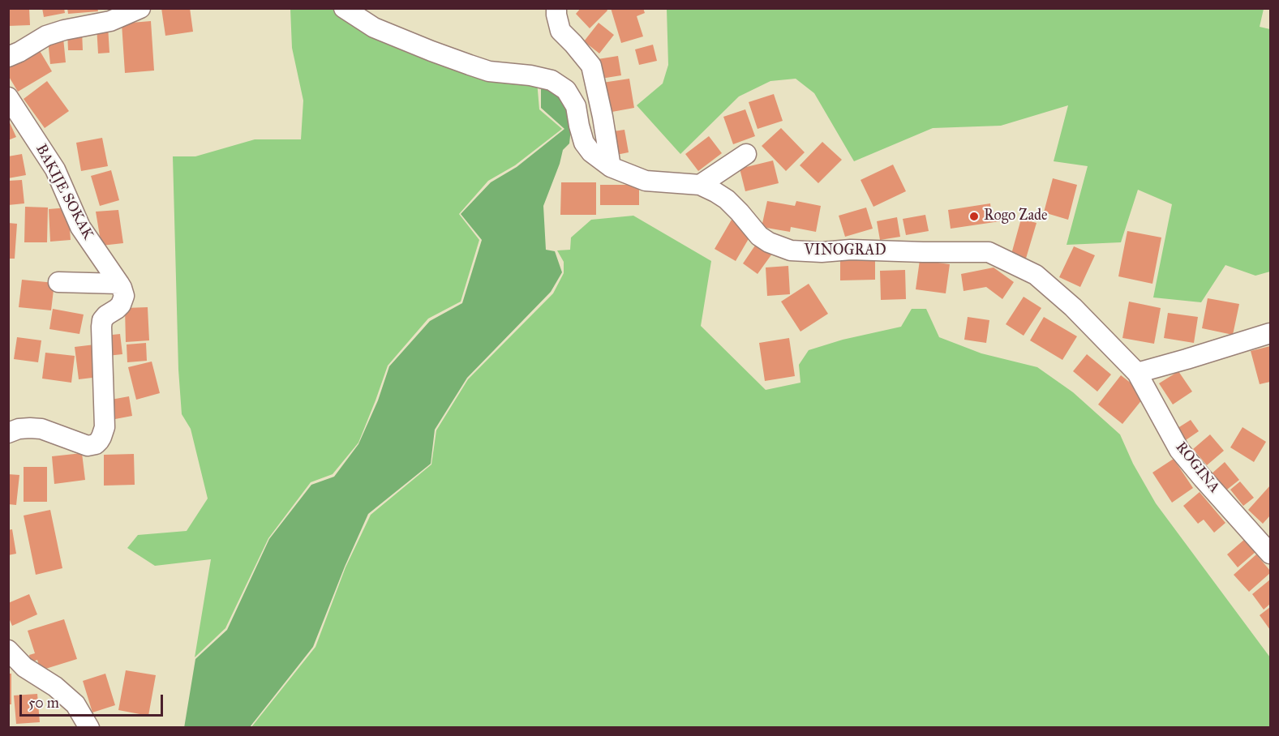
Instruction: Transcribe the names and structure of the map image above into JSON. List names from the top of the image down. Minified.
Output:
{"streets":{"street":["BAKIJE SOKAK","VINOGRAD","ROGINA"]},"crossings":[["VINOGRAD","ROGINA"]],"places":["Rogo Zade"],"scale_bar":"50 m"}
